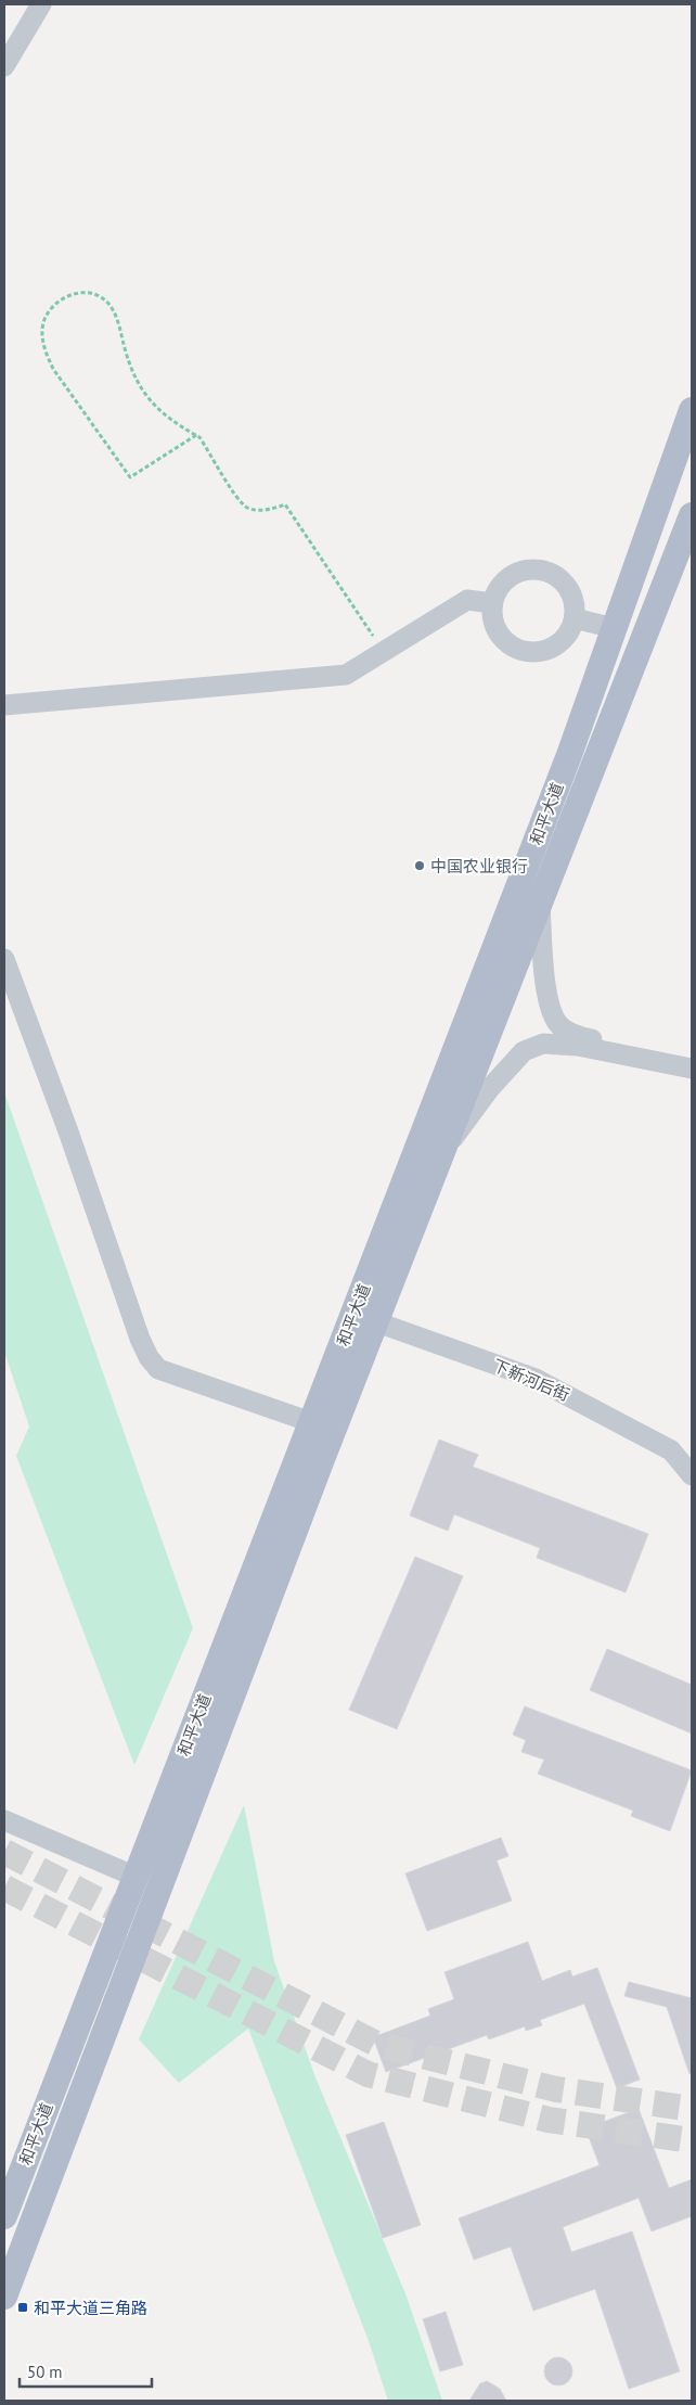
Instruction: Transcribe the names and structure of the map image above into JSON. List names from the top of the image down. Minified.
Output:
{"streets":{"main road":["和平大道"],"street":["下新河后街"]},"crossings":[["和平大道","下新河后街"]],"places":{"other":["中国农业银行"],"transit":["和平大道三⻆路"]},"scale_bar":"50 m"}
